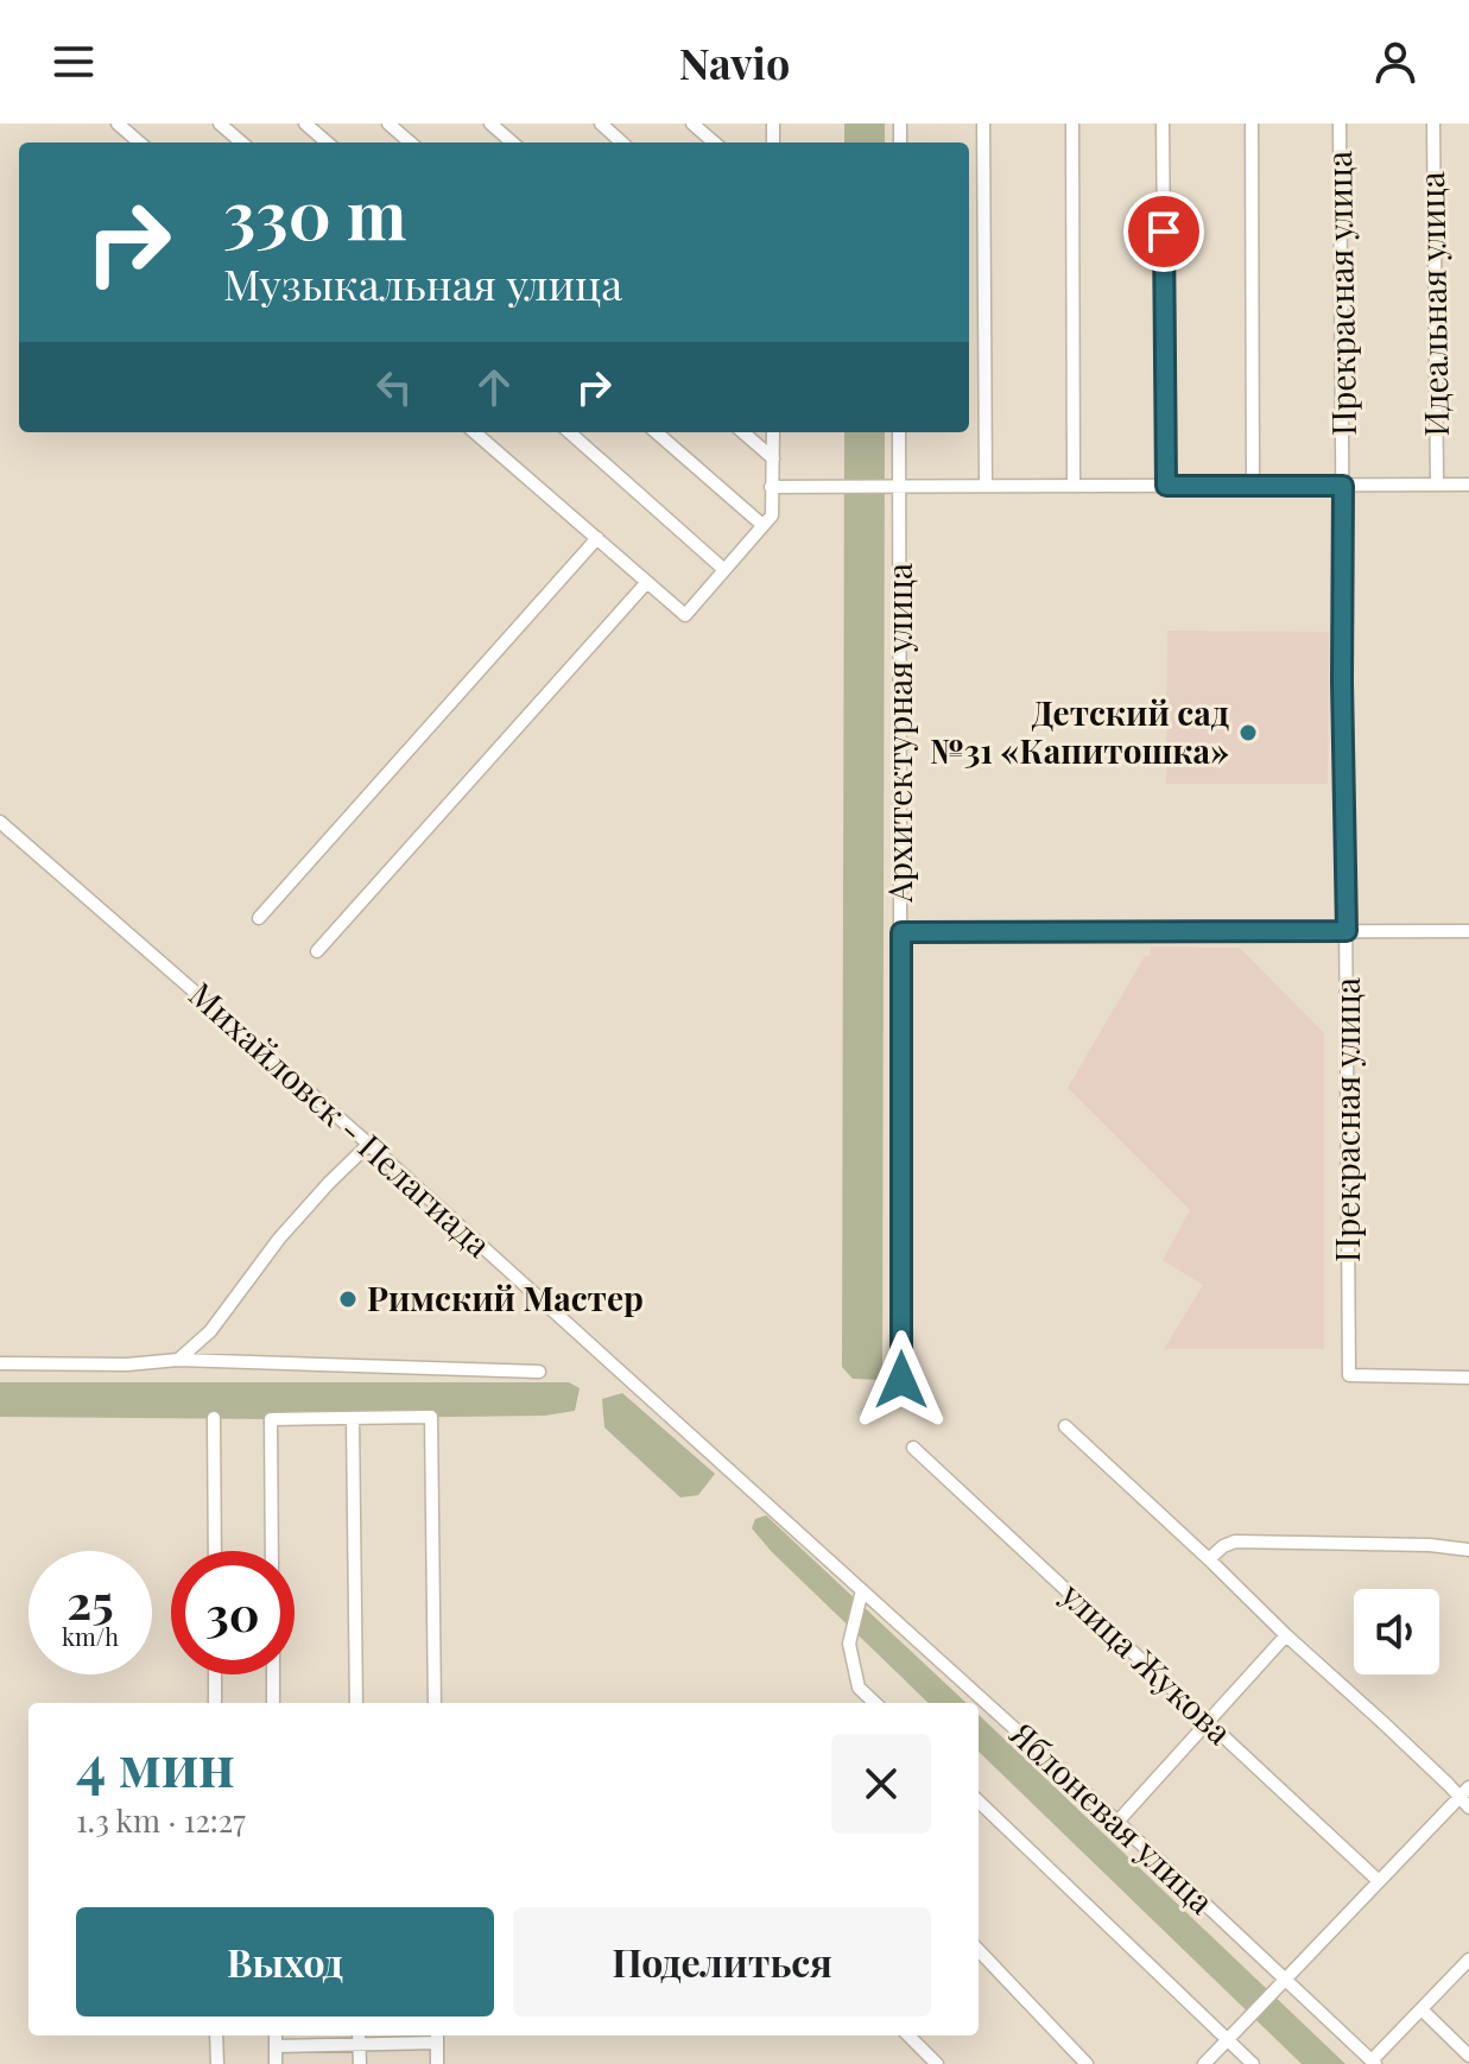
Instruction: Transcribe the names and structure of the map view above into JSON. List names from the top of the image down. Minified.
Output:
{"streets":{"street":["Прекрасная улица","Идеальная улица","Архитектурная улица","Михайловск - Пелагиада","улица Жукова","Яблоневая улица"]},"crossings":[["Михайловск - Пелагиада","Яблоневая улица"]],"places":["Детский сад №31 «Капитошка»","Римский Мастер"],"page":{"header":"Navio","turn":["330 m","Музыкальная улица"],"speed":"25 km/h","limit":"30","heading":["4 мин","1.3 km · 12:27"],"buttons":["Выход","Поделиться"]}}
